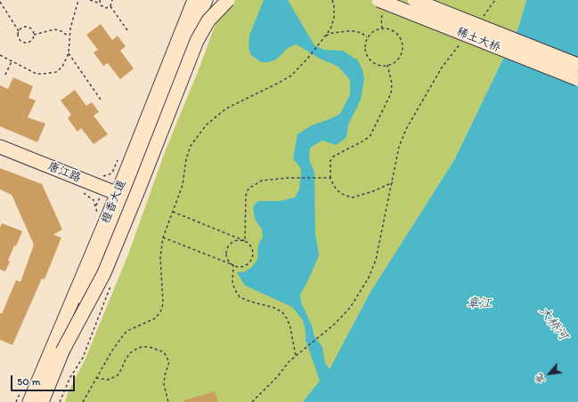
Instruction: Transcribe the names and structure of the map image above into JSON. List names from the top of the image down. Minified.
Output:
{"streets":{"main road":["稀土大桥","唐江路","橙香大道"]},"crossings":[["唐江路","橙香大道"]],"water":["章江","大桥河"],"scale_bar":"50 m","north":"bottom left"}
